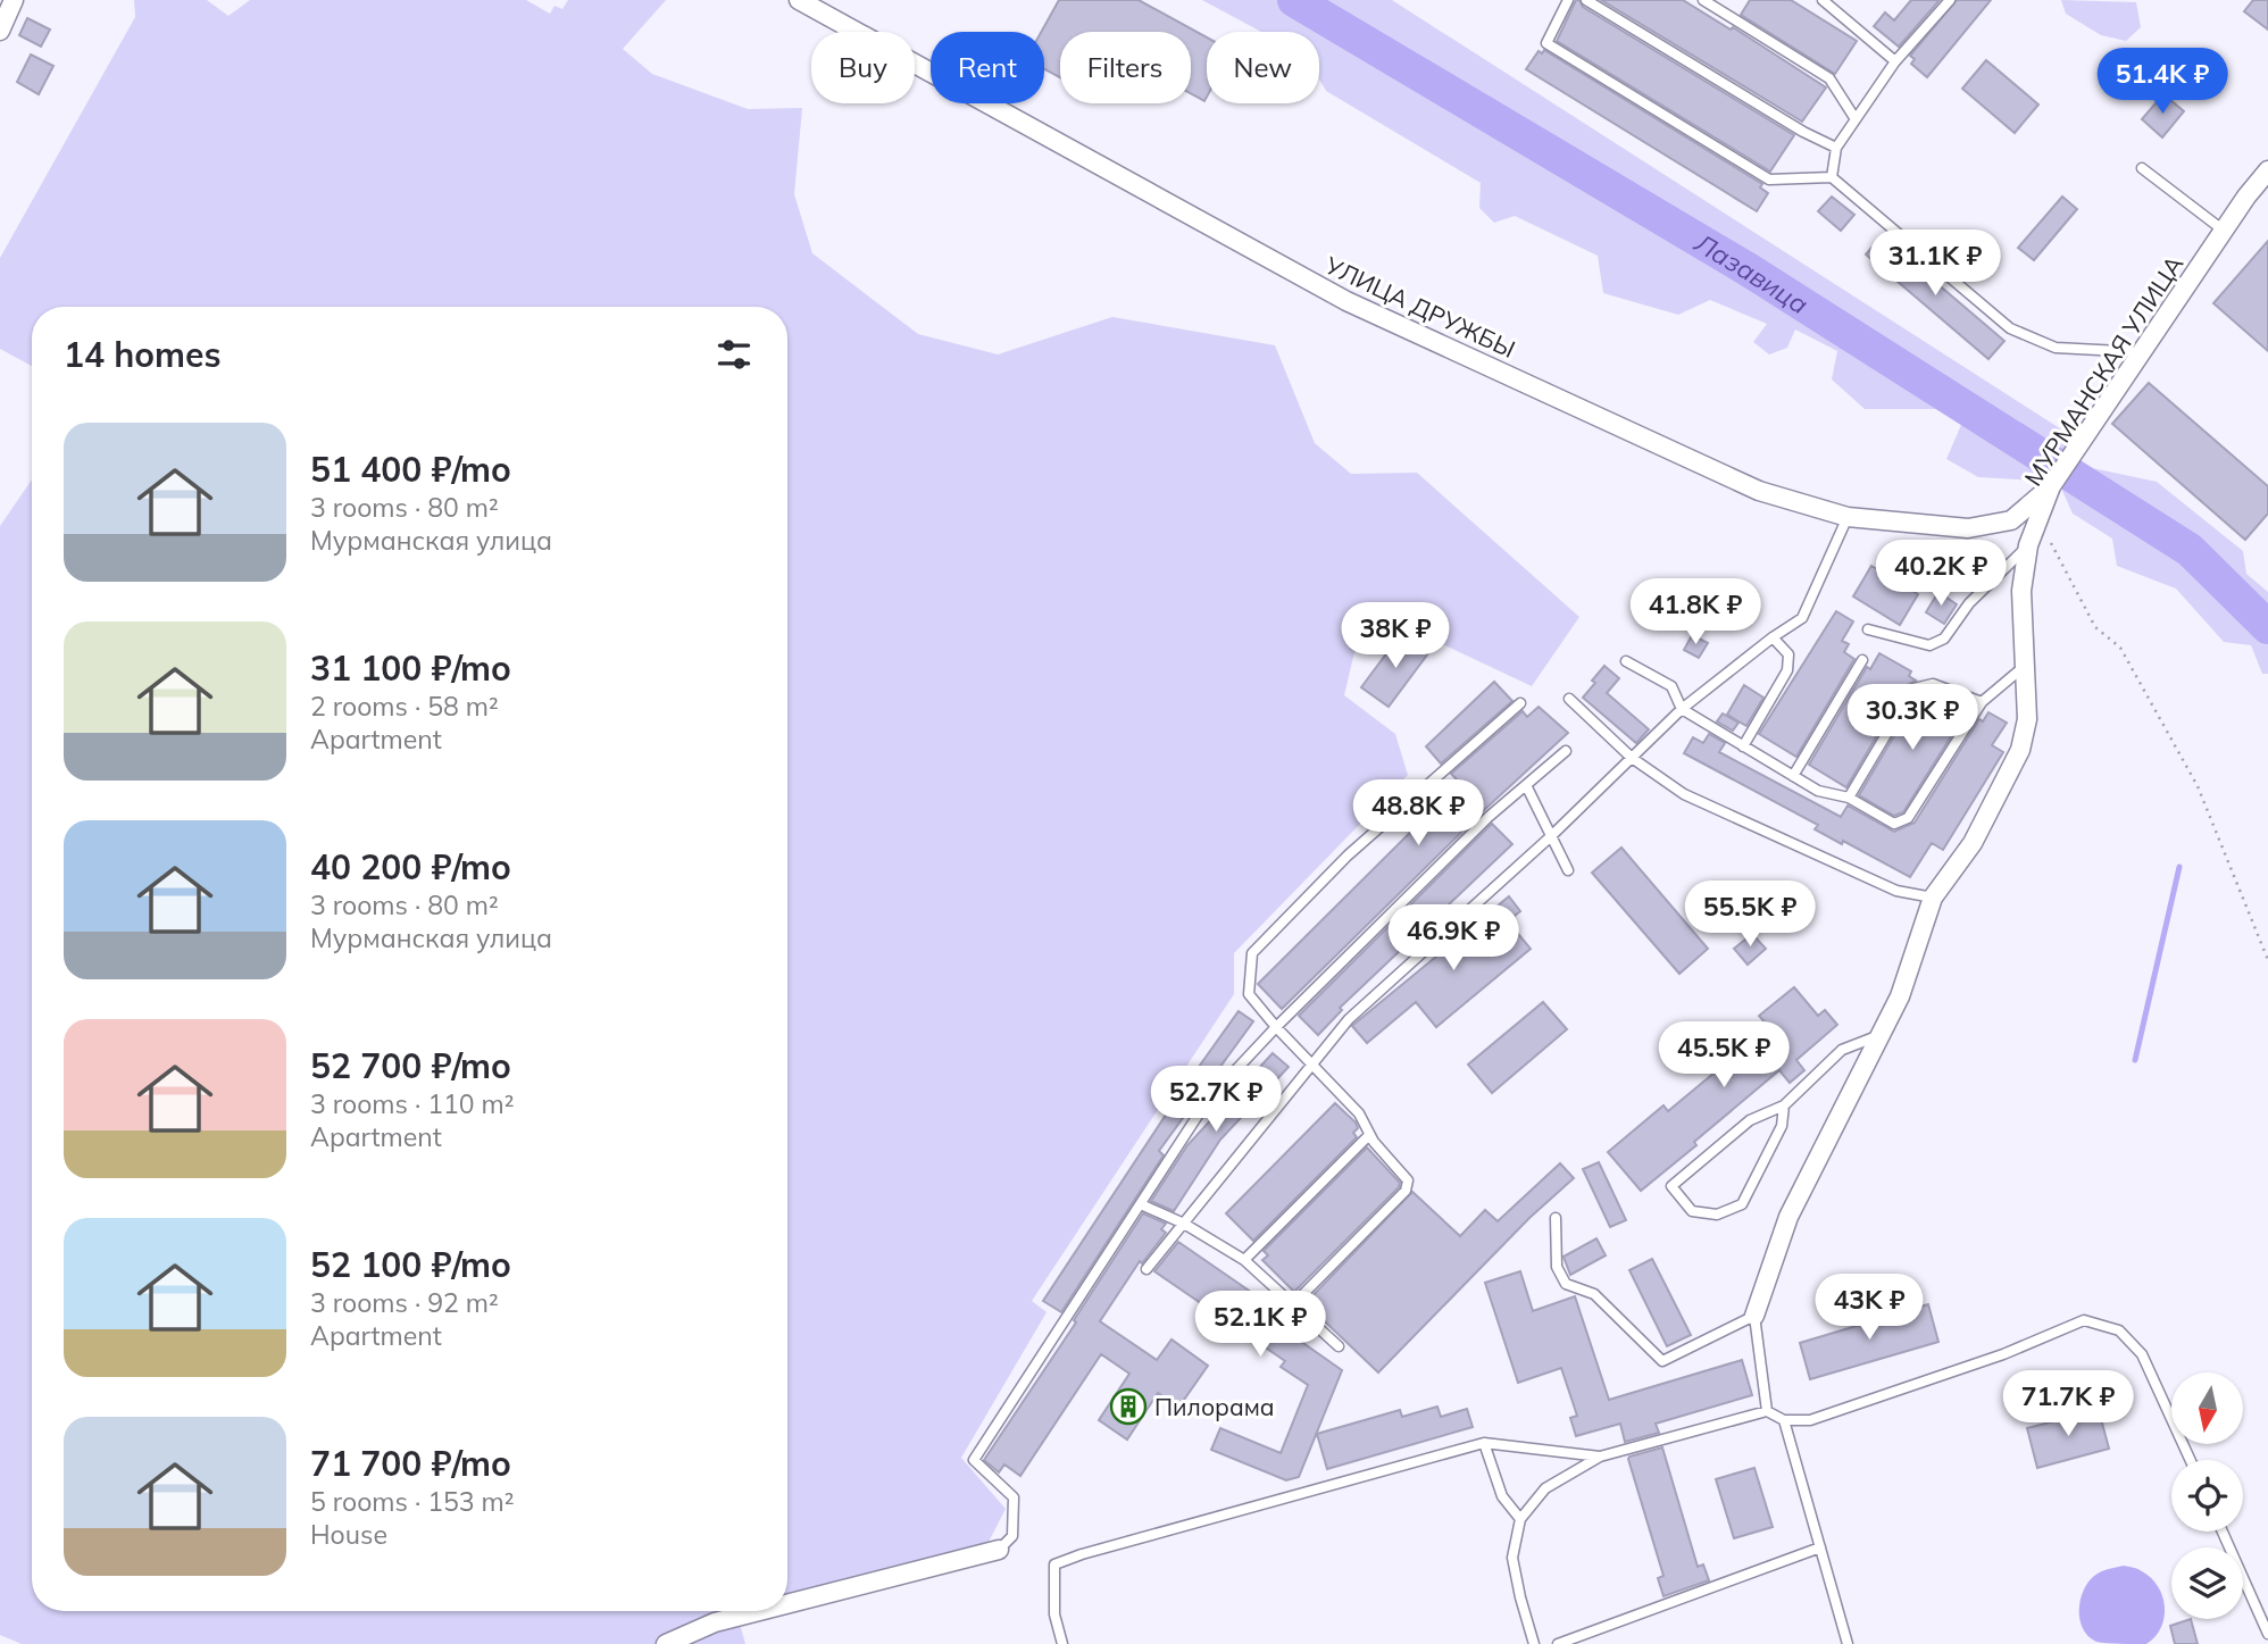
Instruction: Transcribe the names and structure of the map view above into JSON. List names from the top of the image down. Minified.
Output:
{"streets":{"street":["УЛИЦА ДРУЖБЫ","МУРМАНСКАЯ УЛИЦА"]},"crossings":[["УЛИЦА ДРУЖБЫ","МУРМАНСКАЯ УЛИЦА"]],"water":["Лазавица"],"places":{"building":["Пилорама"]},"north":"bottom","page":{"chip":["Buy","Rent","Filters","New"],"price":["51.4K ₽","31.1K ₽","40.2K ₽","41.8K ₽","38K ₽","30.3K ₽","48.8K ₽","55.5K ₽","46.9K ₽","45.5K ₽","52.7K ₽","43K ₽","52.1K ₽","71.7K ₽"],"heading":"14 homes","list":[{"name":"51 400 ₽/mo","note":"3 rooms · 80 m² · Мурманская улица"},{"name":"31 100 ₽/mo","note":"2 rooms · 58 m² · Apartment"},{"name":"40 200 ₽/mo","note":"3 rooms · 80 m² · Мурманская улица"},{"name":"52 700 ₽/mo","note":"3 rooms · 110 m² · Apartment"},{"name":"52 100 ₽/mo","note":"3 rooms · 92 m² · Apartment"},{"name":"71 700 ₽/mo","note":"5 rooms · 153 m² · House"}]}}
